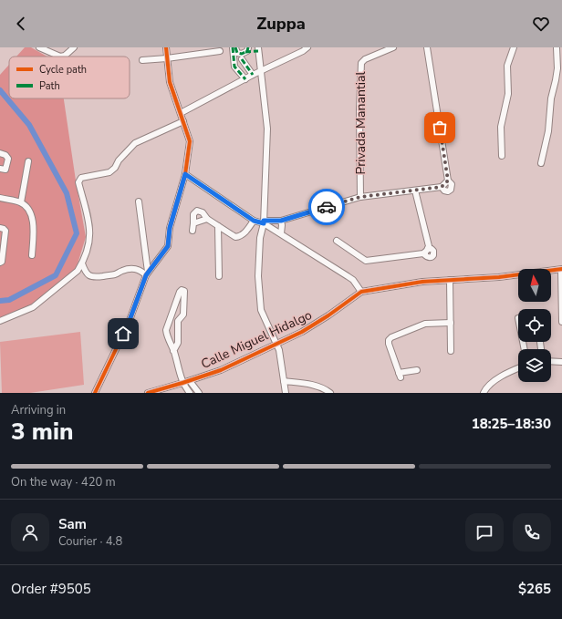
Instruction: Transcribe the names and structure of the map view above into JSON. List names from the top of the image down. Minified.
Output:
{"streets":{"street":["Privada Manantial","Calle Miguel Hidalgo"]},"legend":["Cycle path","Path"],"north":"top","page":{"header":"Zuppa","heading":["3 min","Arriving in","18:25–18:30"],"panel":["Sam","Courier · 4.8","Order #9505","$265"],"bar":"On the way · 420 m"}}
